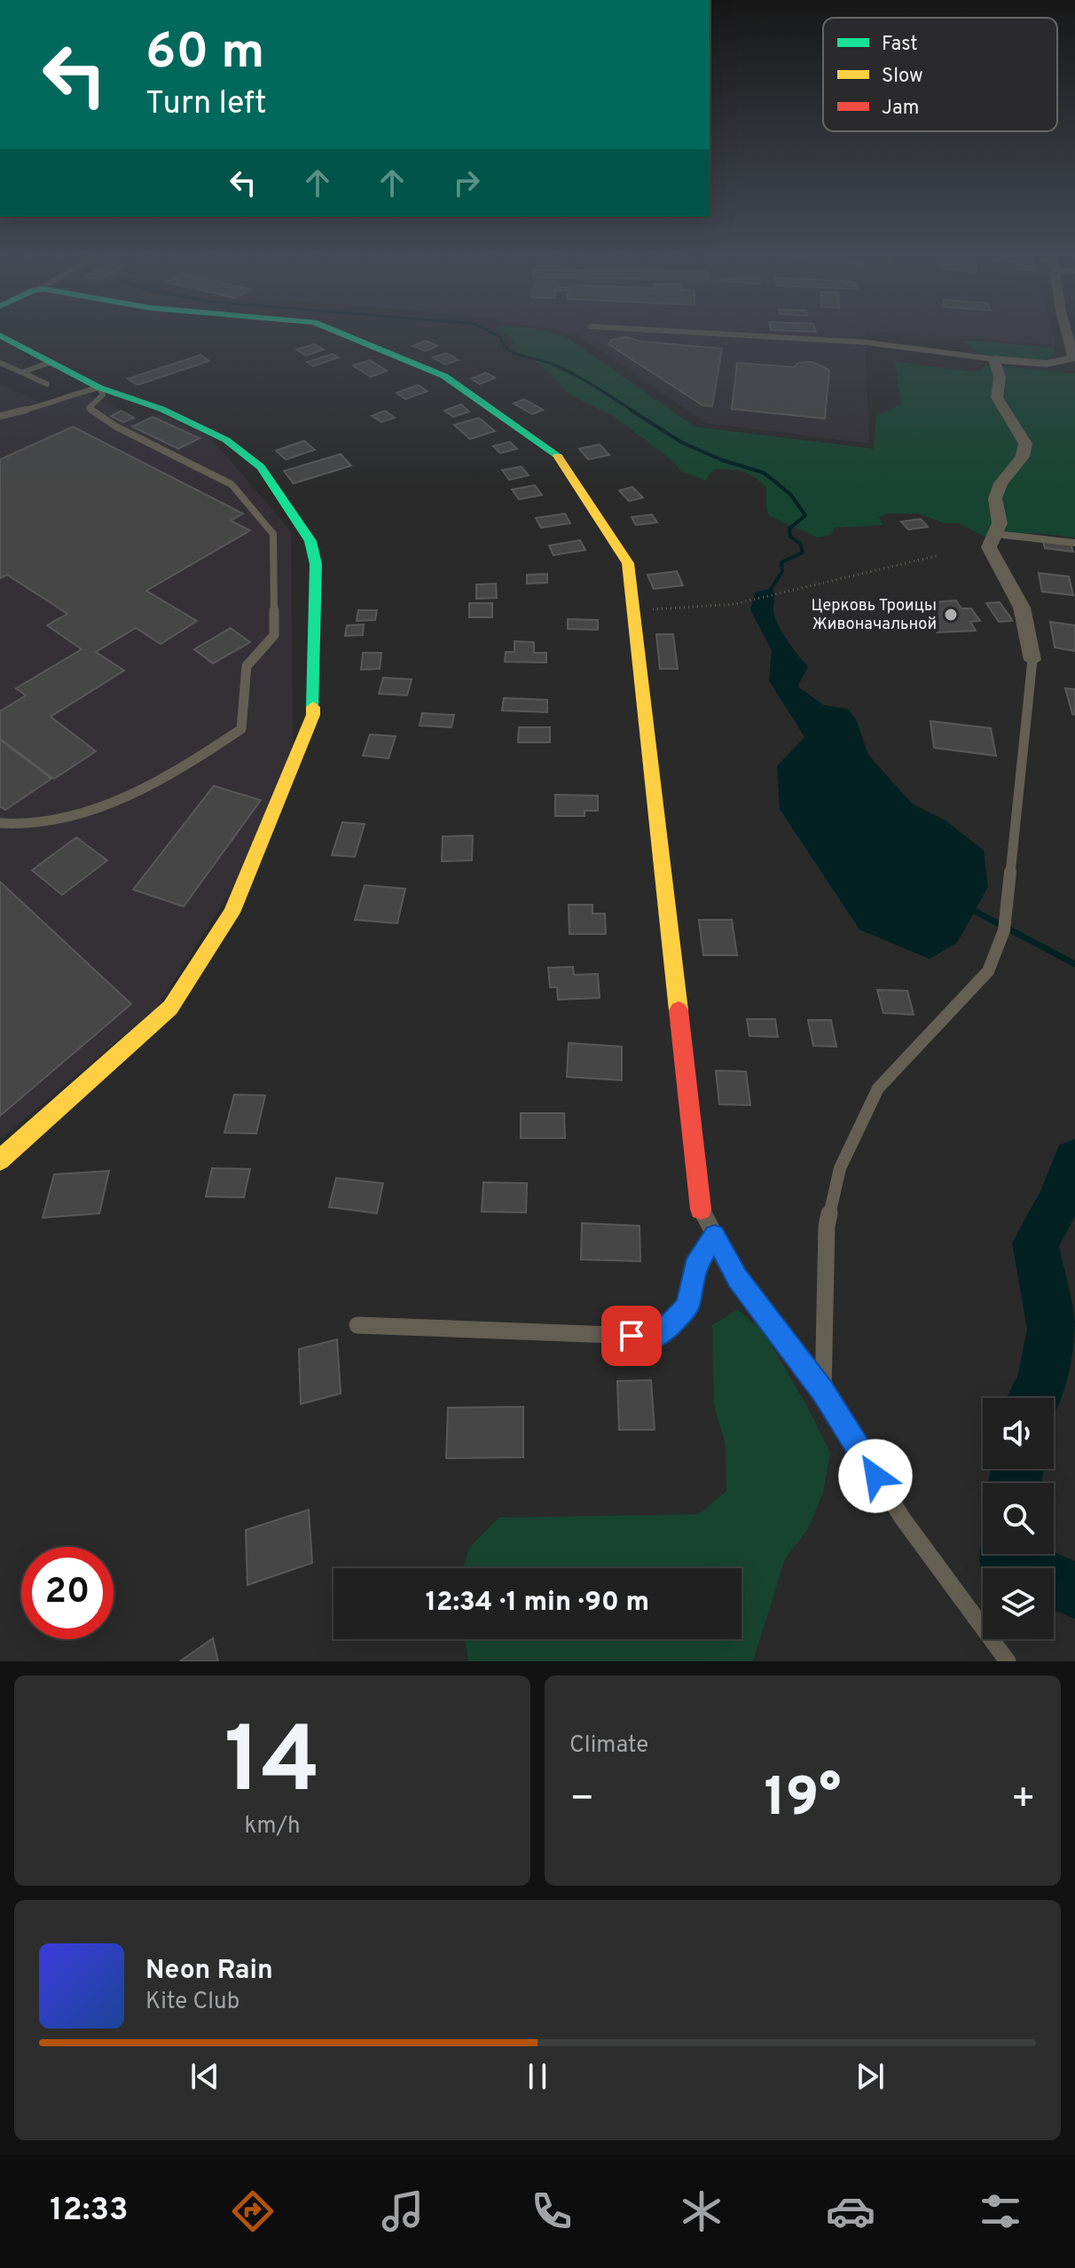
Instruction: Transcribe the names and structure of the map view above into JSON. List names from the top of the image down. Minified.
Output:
{"places":["Церковь Троицы Живоначальной"],"legend":["Fast","Slow","Jam"],"page":{"turn":["60 m","Turn left"],"limit":"20","trip":"12:34 · 1 min · 90 m","tile":[["14","km/h"],"Climate"],"heat":["−","19°","+"],"song":["Neon Rain","Kite Club"],"tabs":"12:33"}}
